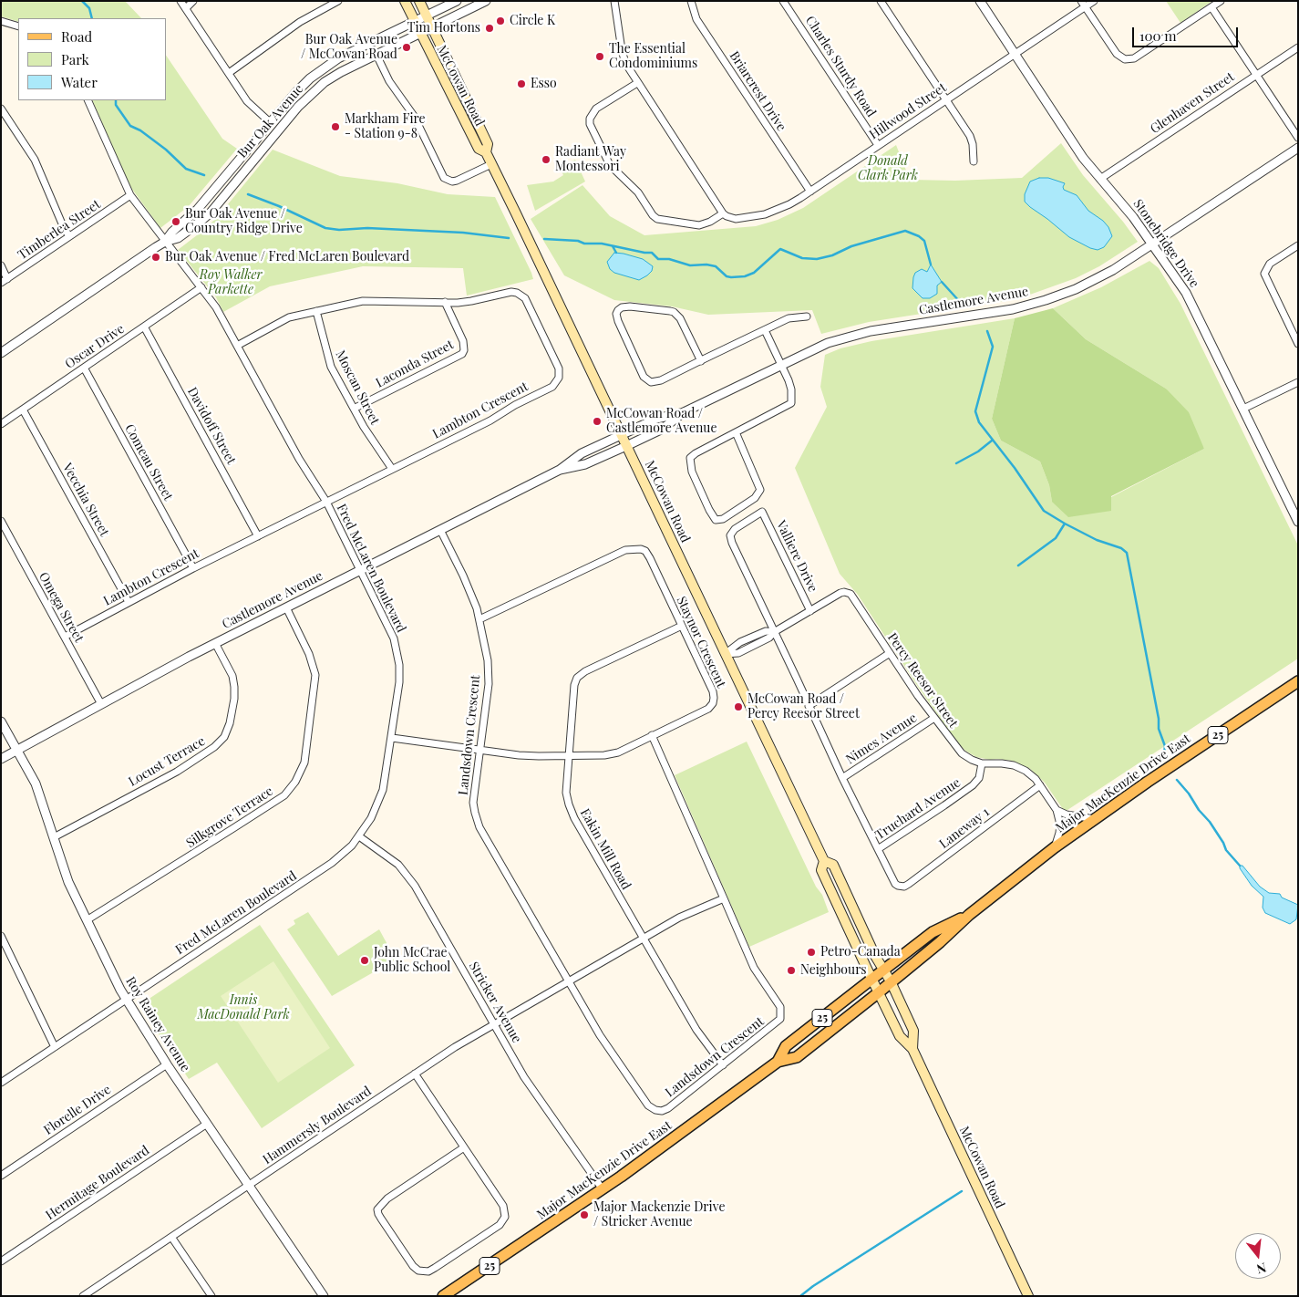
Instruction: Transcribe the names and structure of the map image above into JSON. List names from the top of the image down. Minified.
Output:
{"streets":{"main road":["McCowan Road","25","Major MacKenzie Drive East"],"street":["Charles Sturdy Road","Briarcrest Drive","Glenhaven Street","Hillwood Street","Bur Oak Avenue","Timberlea Street","Stonebridge Drive","Castlemore Avenue","Oscar Drive","Laconda Street","Moscan Street","Lambton Crescent","Davidoff Street","Comeau Street","Vecchia Street","Valliere Drive","Fred McLaren Boulevard","Omega Street","Staynor Crescent","Percy Reesor Street","Landsdown Crescent","Nimes Avenue","Locust Terrace","Truchard Avenue","Silkgrove Terrace","Laneway 1","Eakin Mill Road","Stricker Avenue","Roy Rainey Avenue","Florelle Drive","Hammersly Boulevard","Hermitage Boulevard"]},"crossings":[["Charles Sturdy Road","Hillwood Street"],["McCowan Road","Bur Oak Avenue"],["McCowan Road","Castlemore Avenue"],["McCowan Road","Percy Reesor Street"],["McCowan Road","Major MacKenzie Drive East"],["Briarcrest Drive","Hillwood Street"],["Glenhaven Street","Stonebridge Drive"],["Hillwood Street","Stonebridge Drive"],["Bur Oak Avenue","Fred McLaren Boulevard"],["Timberlea Street","Fred McLaren Boulevard"],["Stonebridge Drive","Castlemore Avenue"],["Castlemore Avenue","Fred McLaren Boulevard"],["Castlemore Avenue","Omega Street"],["Castlemore Avenue","Landsdown Crescent"],["Castlemore Avenue","Locust Terrace"],["Castlemore Avenue","Silkgrove Terrace"],["Castlemore Avenue","Roy Rainey Avenue"],["Oscar Drive","Davidoff Street"],["Oscar Drive","Comeau Street"],["Oscar Drive","Vecchia Street"],["Oscar Drive","Fred McLaren Boulevard"],["Laconda Street","Moscan Street"],["Laconda Street","Lambton Crescent"],["Moscan Street","Lambton Crescent"],["Lambton Crescent","Davidoff Street"],["Lambton Crescent","Comeau Street"],["Lambton Crescent","Vecchia Street"],["Lambton Crescent","Fred McLaren Boulevard"],["Lambton Crescent","Omega Street"],["Valliere Drive","Percy Reesor Street"],["Fred McLaren Boulevard","Staynor Crescent"],["Fred McLaren Boulevard","Stricker Avenue"],["Fred McLaren Boulevard","Roy Rainey Avenue"],["Staynor Crescent","Landsdown Crescent"],["Staynor Crescent","Eakin Mill Road"],["Percy Reesor Street","Nimes Avenue"],["Percy Reesor Street","Major MacKenzie Drive East"],["Percy Reesor Street","Truchard Avenue"],["Percy Reesor Street","Laneway 1"],["Landsdown Crescent","Eakin Mill Road"],["Landsdown Crescent","Hammersly Boulevard"],["Locust Terrace","Roy Rainey Avenue"],["Major MacKenzie Drive East","Stricker Avenue"],["Truchard Avenue","Laneway 1"],["Silkgrove Terrace","Roy Rainey Avenue"],["Stricker Avenue","Hammersly Boulevard"],["Roy Rainey Avenue","Florelle Drive"],["Roy Rainey Avenue","Hammersly Boulevard"],["Roy Rainey Avenue","Hermitage Boulevard"]],"parks":["Donald Clark Park","Roy Walker Parkette","Innis MacDonald Park"],"places":["Circle K","Tim Hortons","Bur Oak Avenue / McCowan Road","The Essential Condominiums","Esso","Markham Fire - Station 9-8","Radiant Way Montessori","Bur Oak Avenue / Country Ridge Drive","Bur Oak Avenue / Fred McLaren Boulevard","McCowan Road / Castlemore Avenue","McCowan Road / Percy Reesor Street","Petro-Canada","John McCrae Public School","Neighbours","Major Mackenzie Drive / Stricker Avenue"],"legend":["Road","Park","Water"],"scale_bar":"100 m","north":"bottom"}
